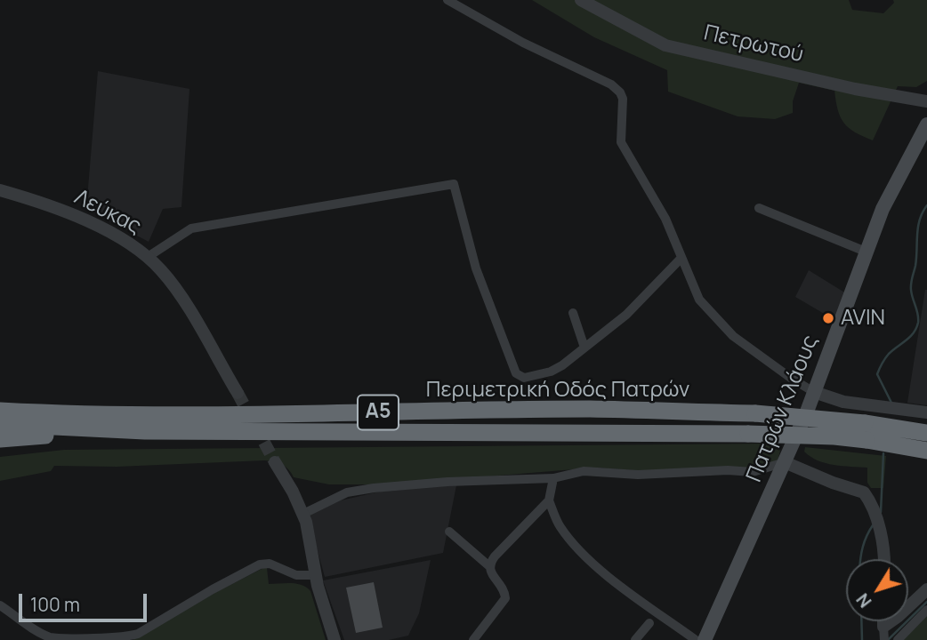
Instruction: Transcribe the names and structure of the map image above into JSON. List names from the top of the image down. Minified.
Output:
{"streets":{"highway":["Περιμετρική Οδός Πατρών","Α5"],"main road":["Πατρών Κλάους"],"street":["Πετρωτού","Λεύκας"]},"places":["AVIN"],"scale_bar":"100 m","north":"bottom left"}
